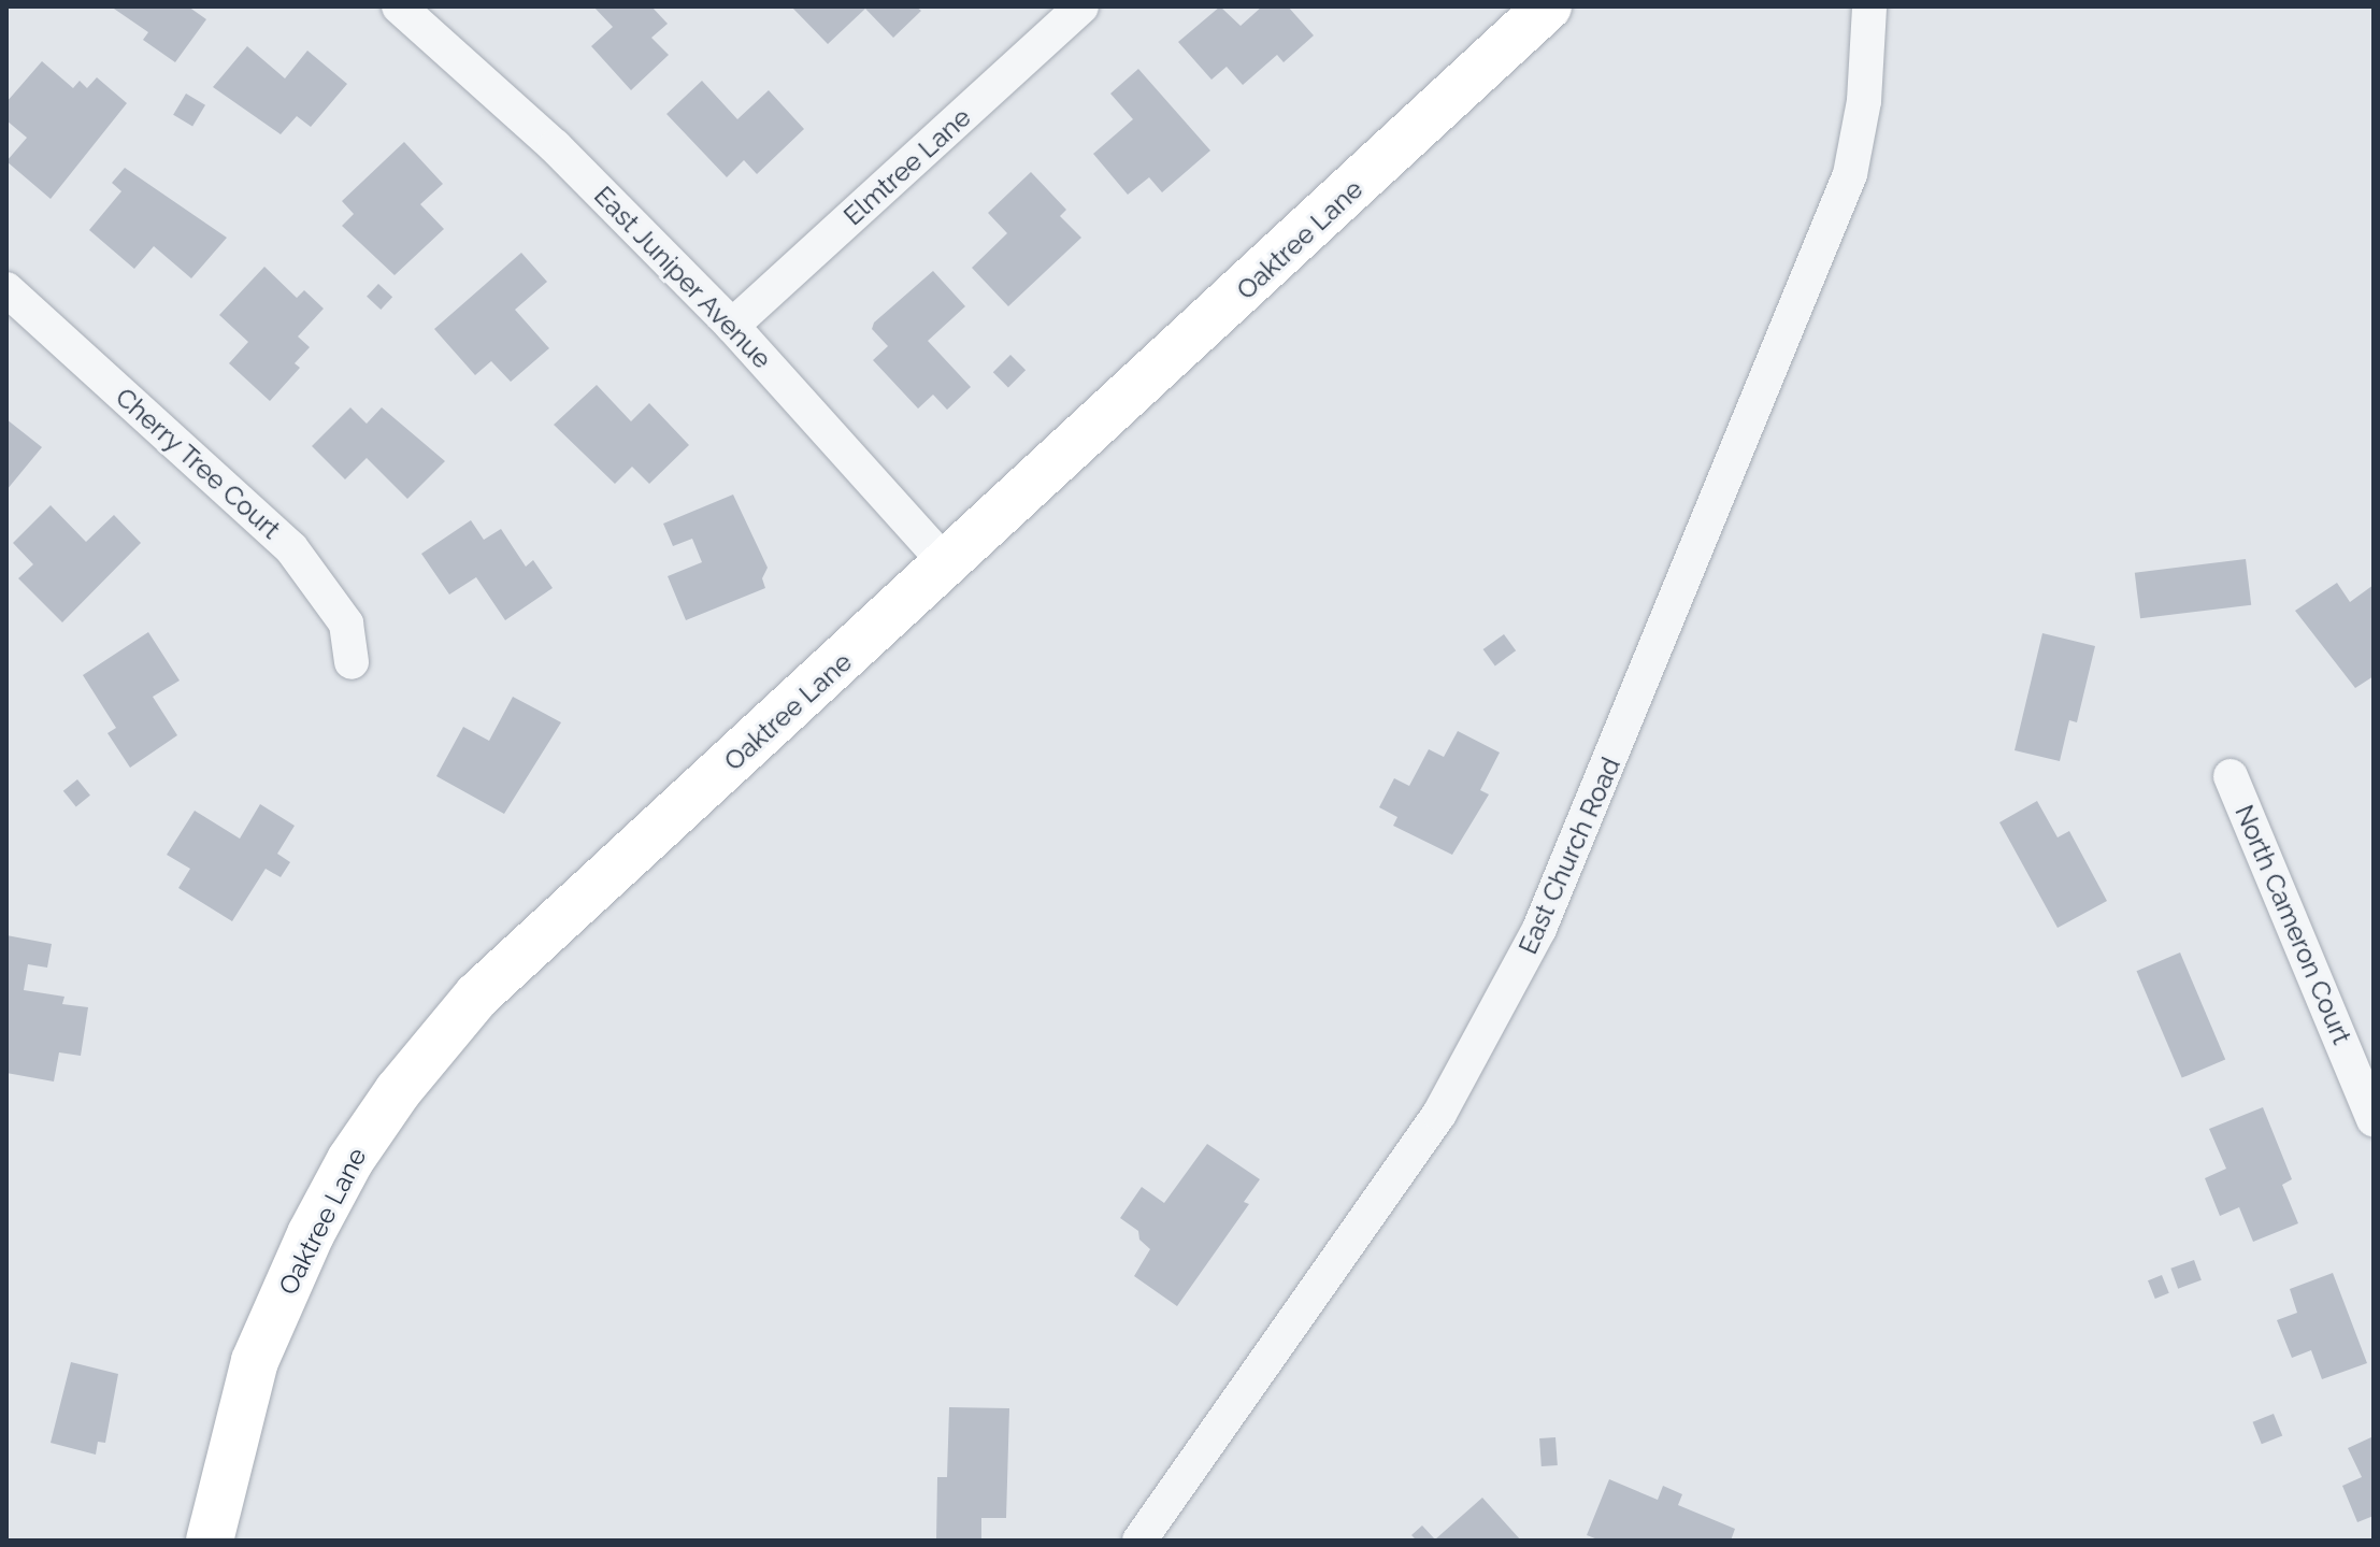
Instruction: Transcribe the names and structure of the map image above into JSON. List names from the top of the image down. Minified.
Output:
{"streets":{"street":["Elmtree Lane","Oaktree Lane","East Juniper Avenue","Cherry Tree Court","East Church Road","North Cameron Court"]},"crossings":[["Elmtree Lane","East Juniper Avenue"],["Oaktree Lane","East Juniper Avenue"]]}
